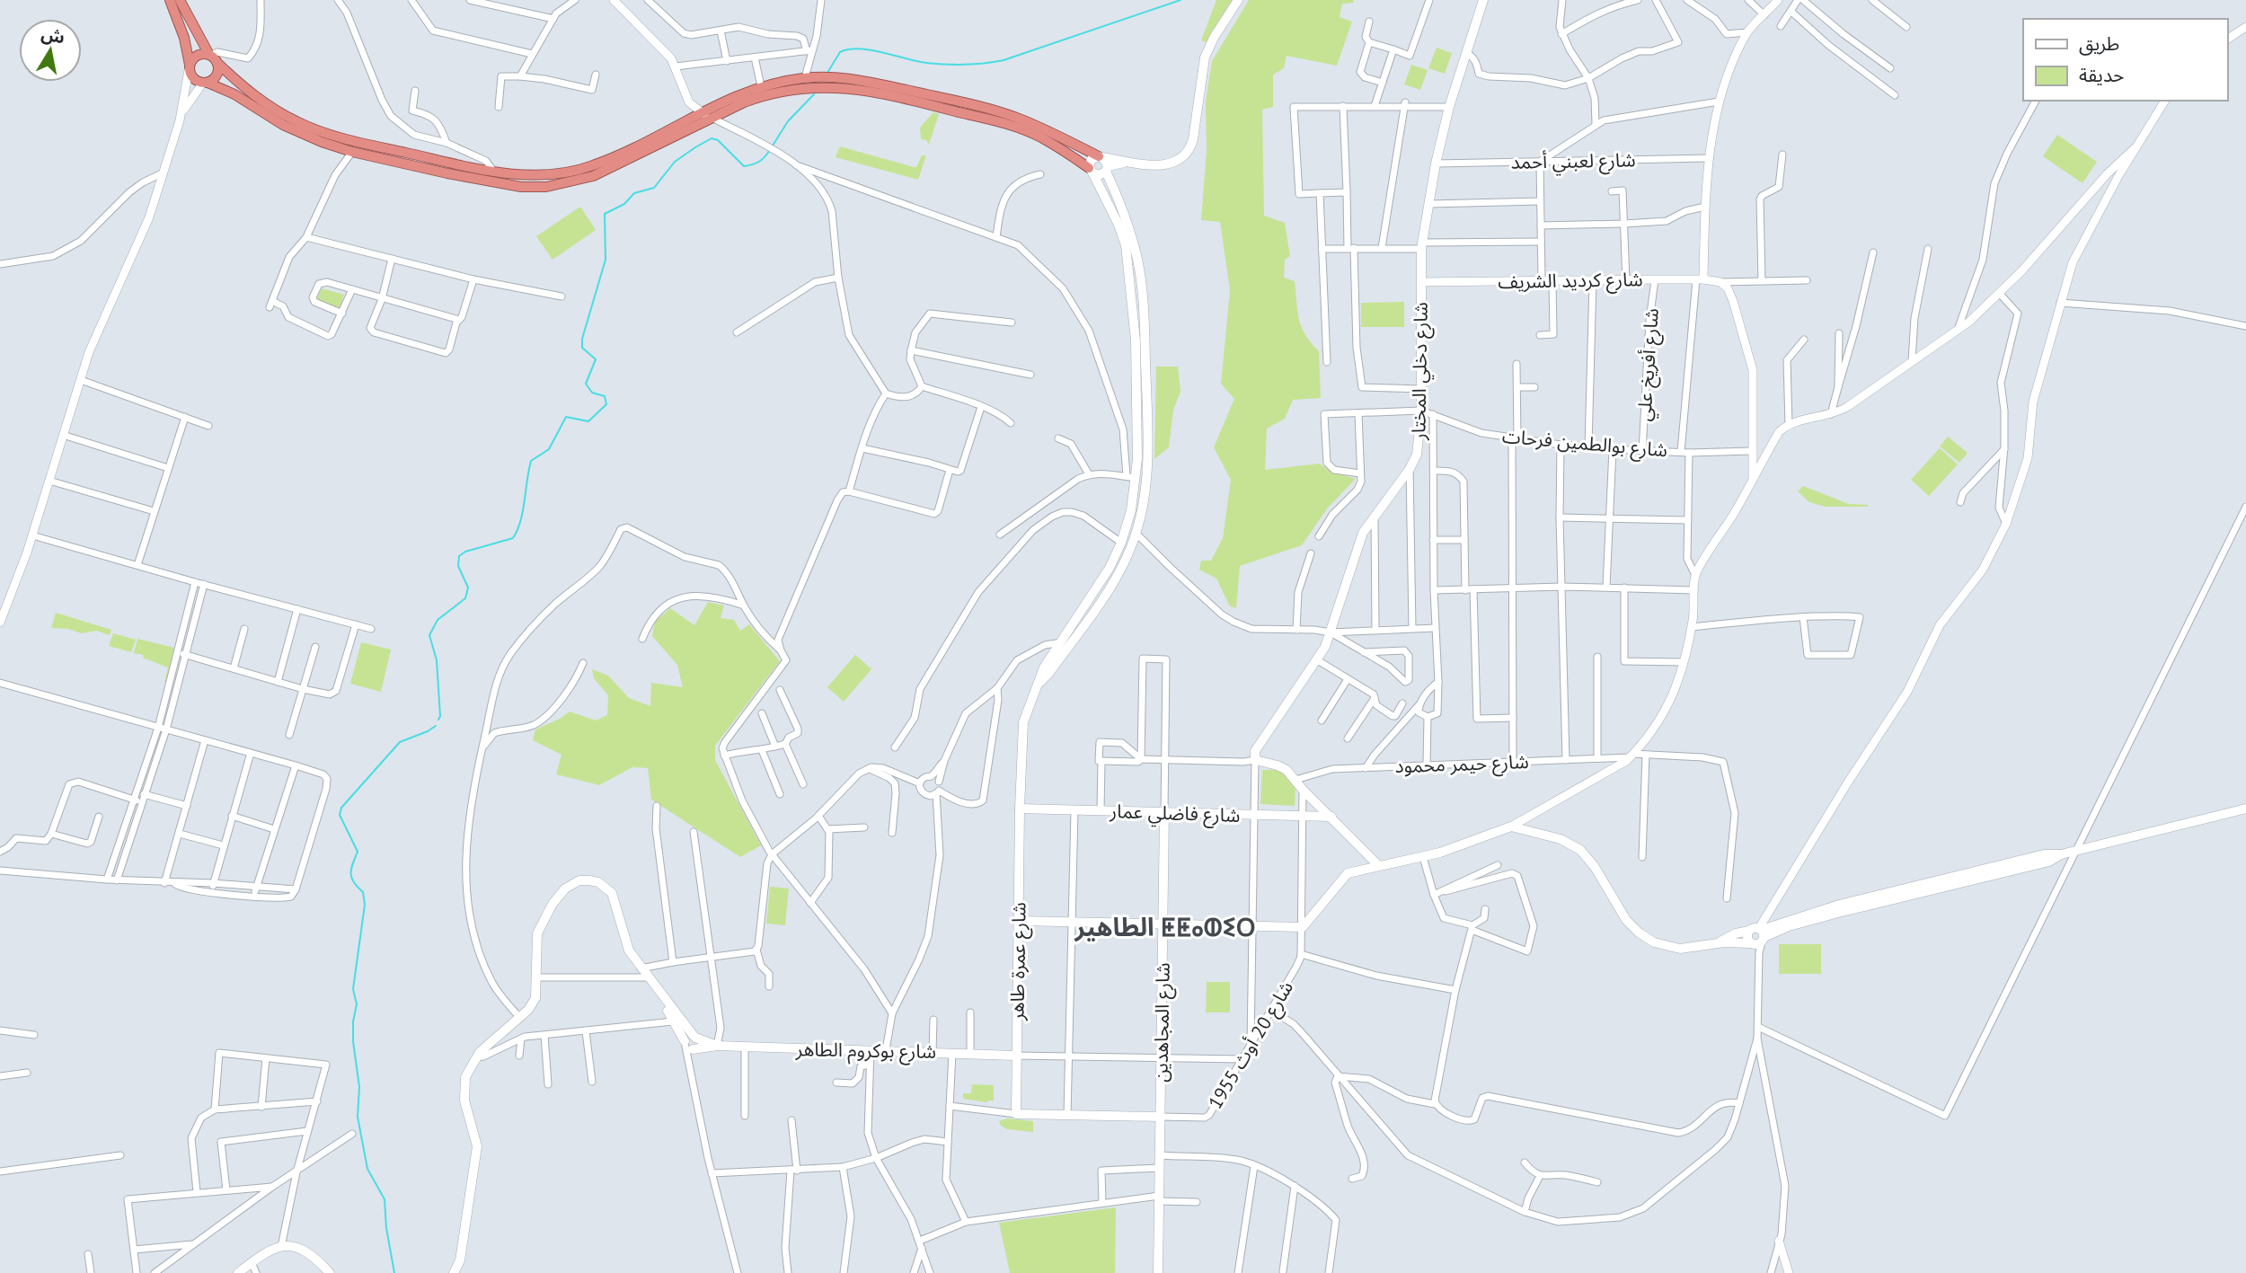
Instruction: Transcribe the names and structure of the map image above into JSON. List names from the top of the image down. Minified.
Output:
{"streets":{"main road":["شارع دخلي المختار","شارع فاضلي عمار","شارع عمرة طاهر","شارع المجاهدين","شارع بوكروم الطاهر"],"street":["شارع لعبني أحمد","شارع كرديد الشريف","شارع أفريخ علي","شارع بوالطمين فرحات","شارع حيمر محمود","شارع 20 أوث 1955"]},"crossings":[["شارع لعبني أحمد","شارع دخلي المختار"],["شارع كرديد الشريف","شارع أفريخ علي"],["شارع كرديد الشريف","شارع دخلي المختار"],["شارع أفريخ علي","شارع بوالطمين فرحات"],["شارع دخلي المختار","شارع بوالطمين فرحات"],["شارع دخلي المختار","شارع فاضلي عمار"],["شارع دخلي المختار","شارع 20 أوث 1955"],["شارع فاضلي عمار","شارع عمرة طاهر"],["شارع فاضلي عمار","شارع المجاهدين"],["شارع فاضلي عمار","شارع 20 أوث 1955"],["شارع عمرة طاهر","شارع بوكروم الطاهر"],["شارع المجاهدين","شارع 20 أوث 1955"]],"districts":["الطاهير ⵟⵟⴰⵀⵉⵔ"],"legend":["طريق","حديقة"],"north":"top"}
